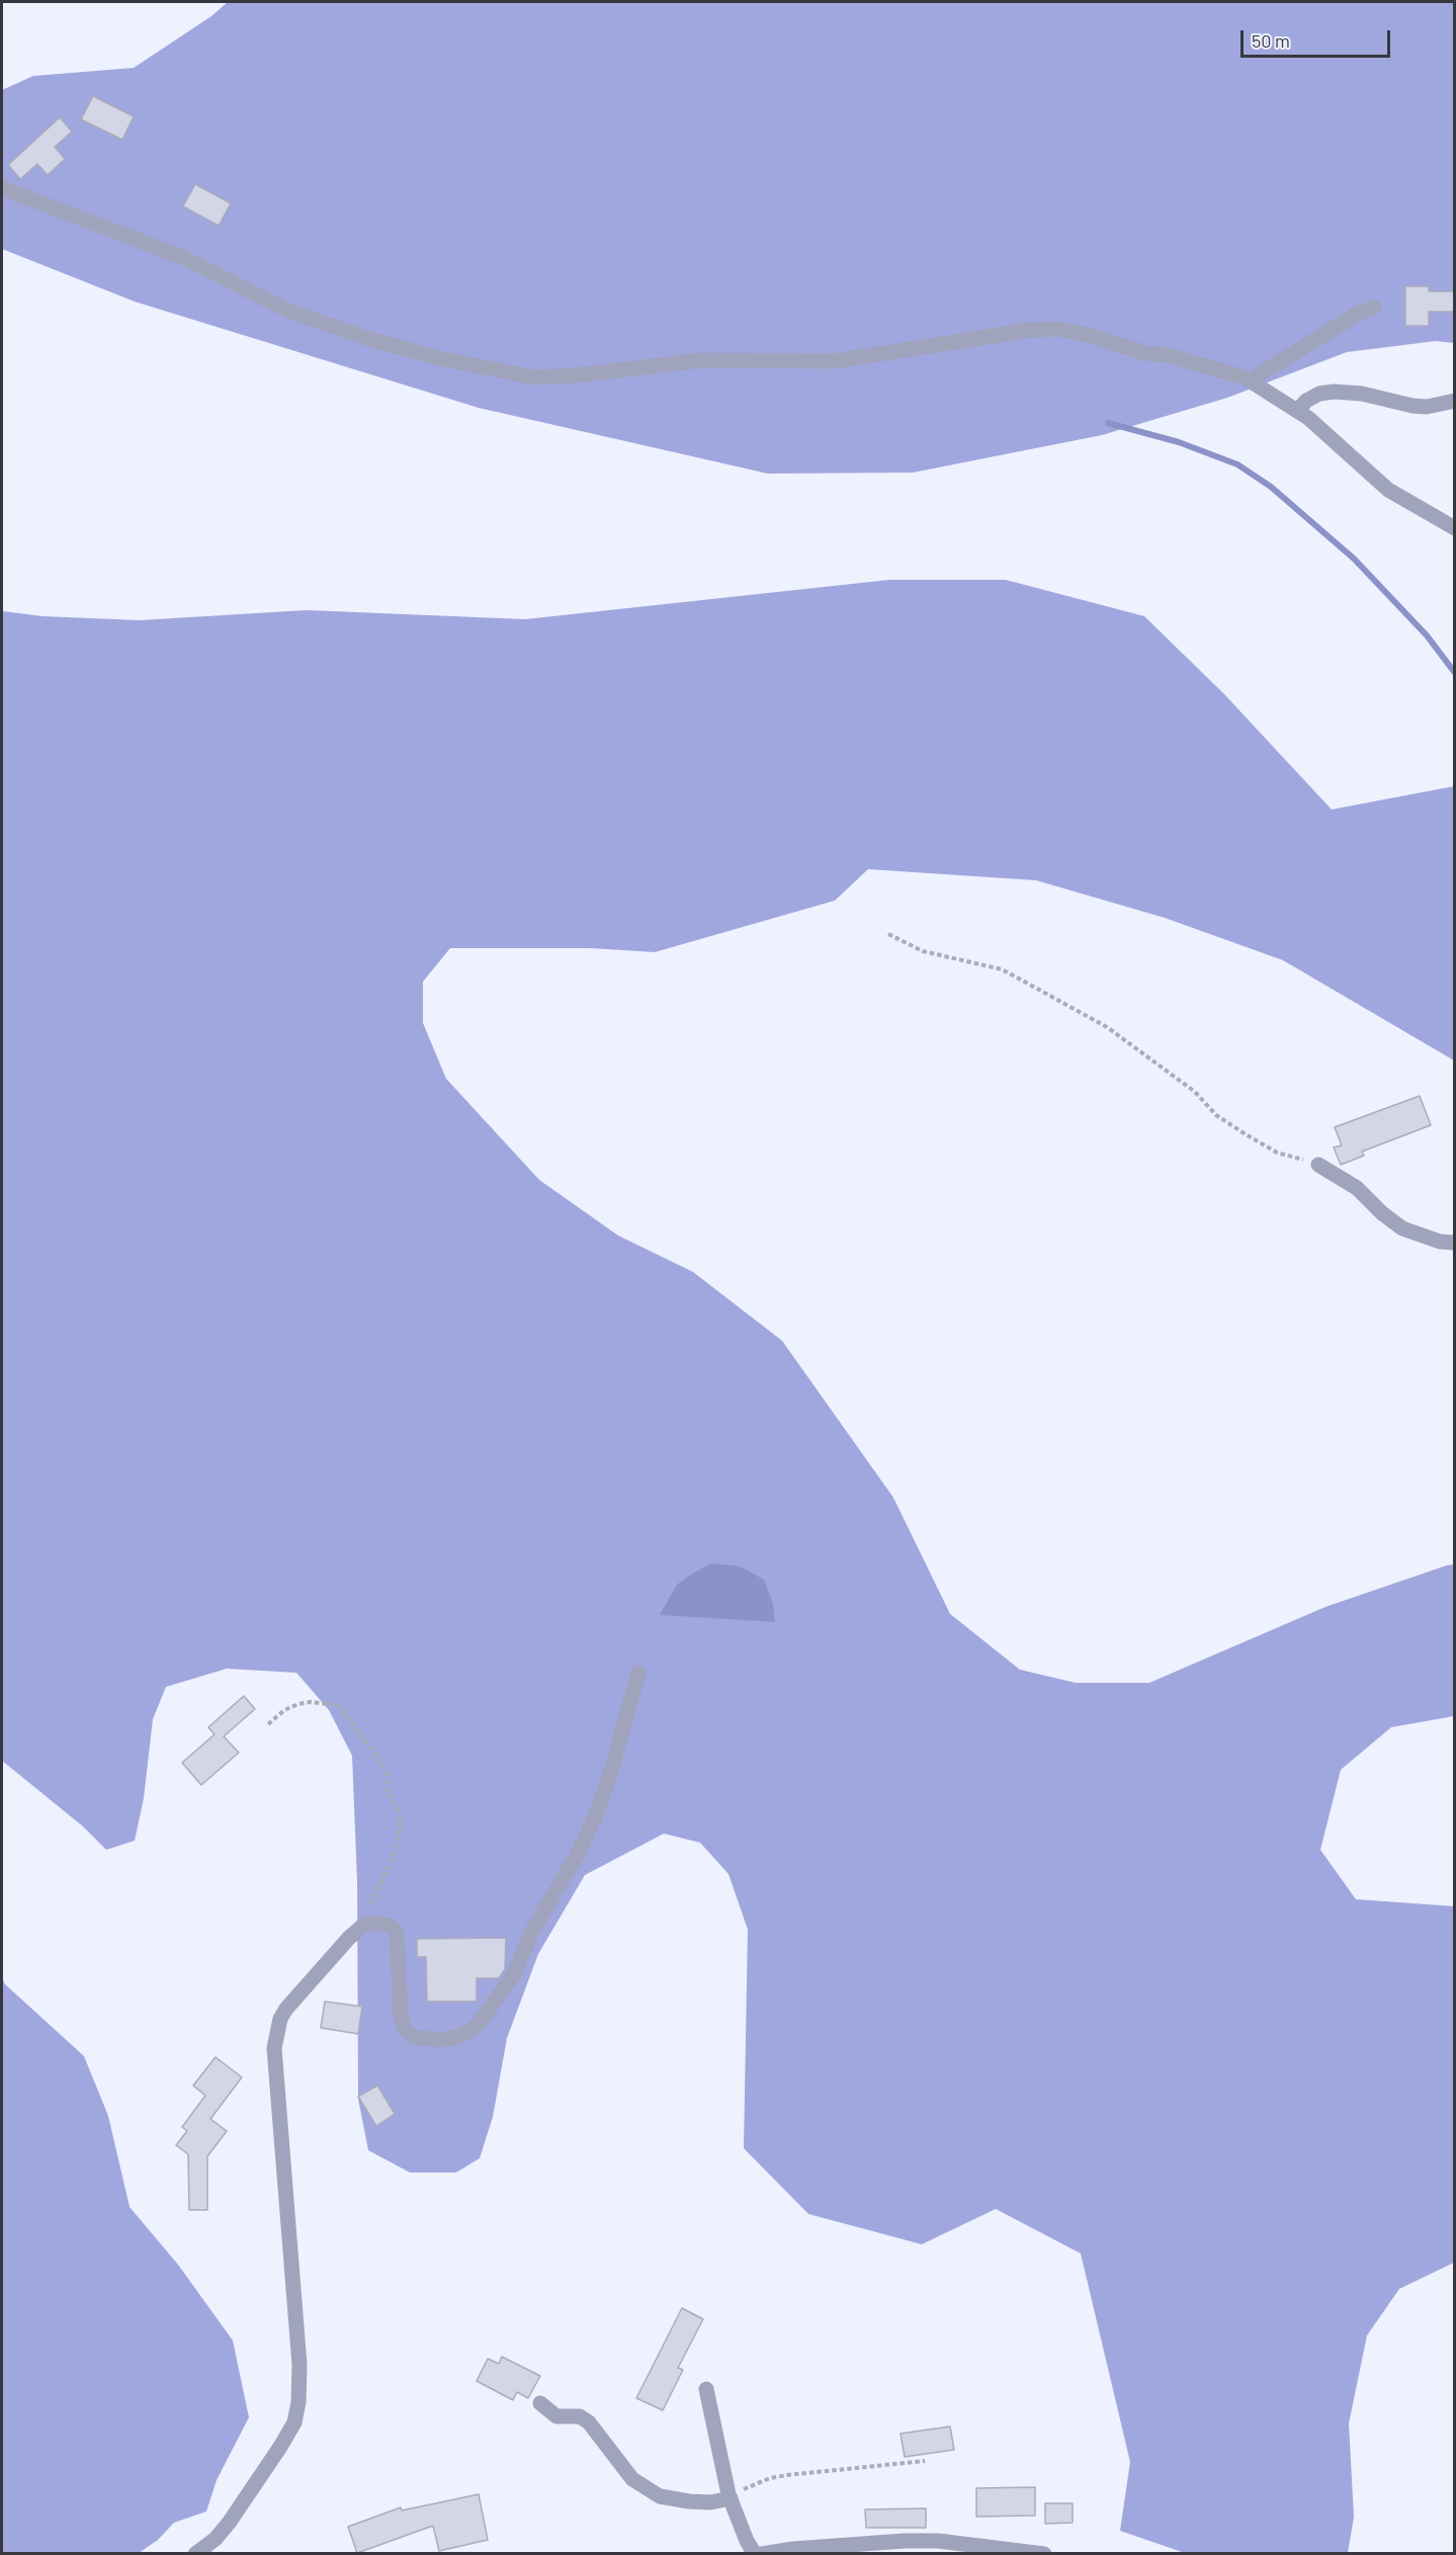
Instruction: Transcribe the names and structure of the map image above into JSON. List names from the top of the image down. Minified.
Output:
{"scale_bar":"50 m"}
